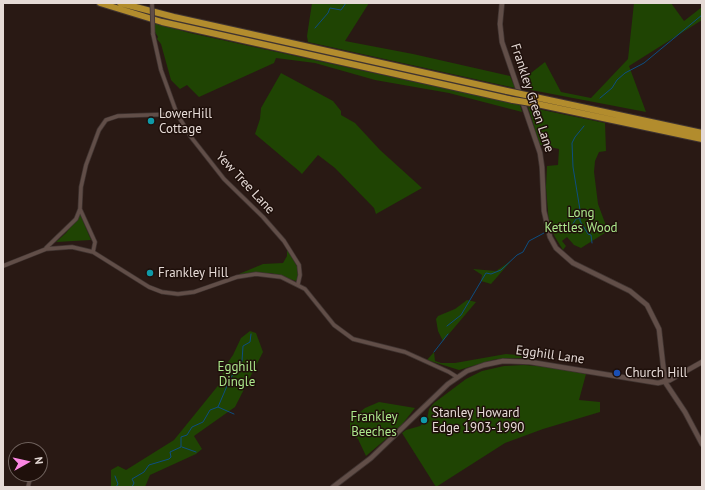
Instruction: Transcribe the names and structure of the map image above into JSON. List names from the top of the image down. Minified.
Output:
{"streets":{"street":["Frankley Green Lane","Yew Tree Lane","Egghill Lane"]},"crossings":[["Frankley Green Lane","Egghill Lane"]],"parks":["Long Kettles Wood","Egghill Dingle","Frankley Beeches"],"places":["LowerHill Cottage","Frankley Hill","Church Hill","Stanley Howard Edge 1903-1990"],"north":"right"}
